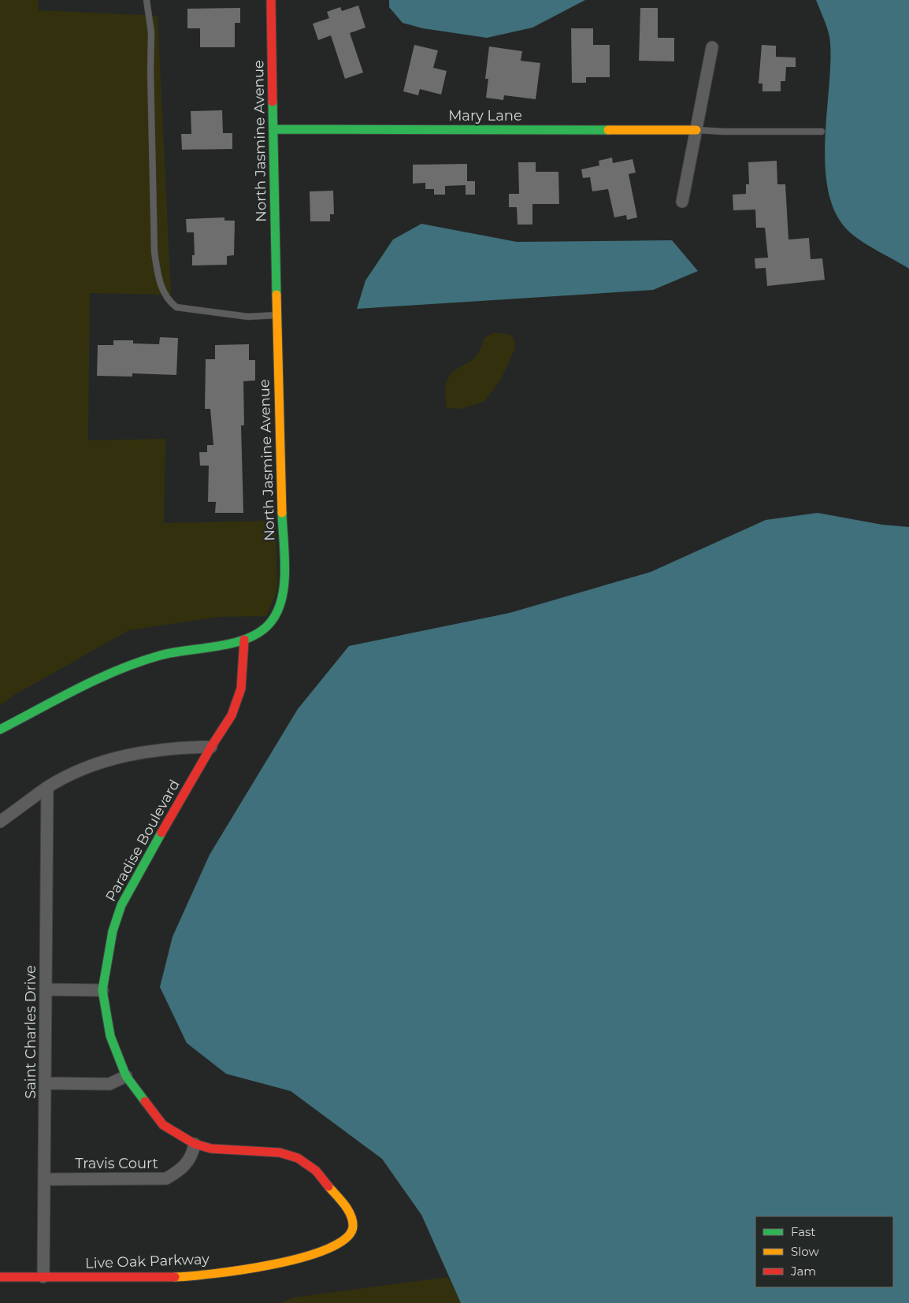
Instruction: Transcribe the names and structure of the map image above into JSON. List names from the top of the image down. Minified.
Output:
{"streets":{"street":["Mary Lane","North Jasmine Avenue","Paradise Boulevard","Saint Charles Drive","Travis Court","Live Oak Parkway"]},"crossings":[["Mary Lane","North Jasmine Avenue"],["North Jasmine Avenue","Paradise Boulevard"],["Paradise Boulevard","Travis Court"],["Paradise Boulevard","Live Oak Parkway"],["Saint Charles Drive","Travis Court"],["Saint Charles Drive","Live Oak Parkway"]],"legend":["Fast","Slow","Jam"]}
